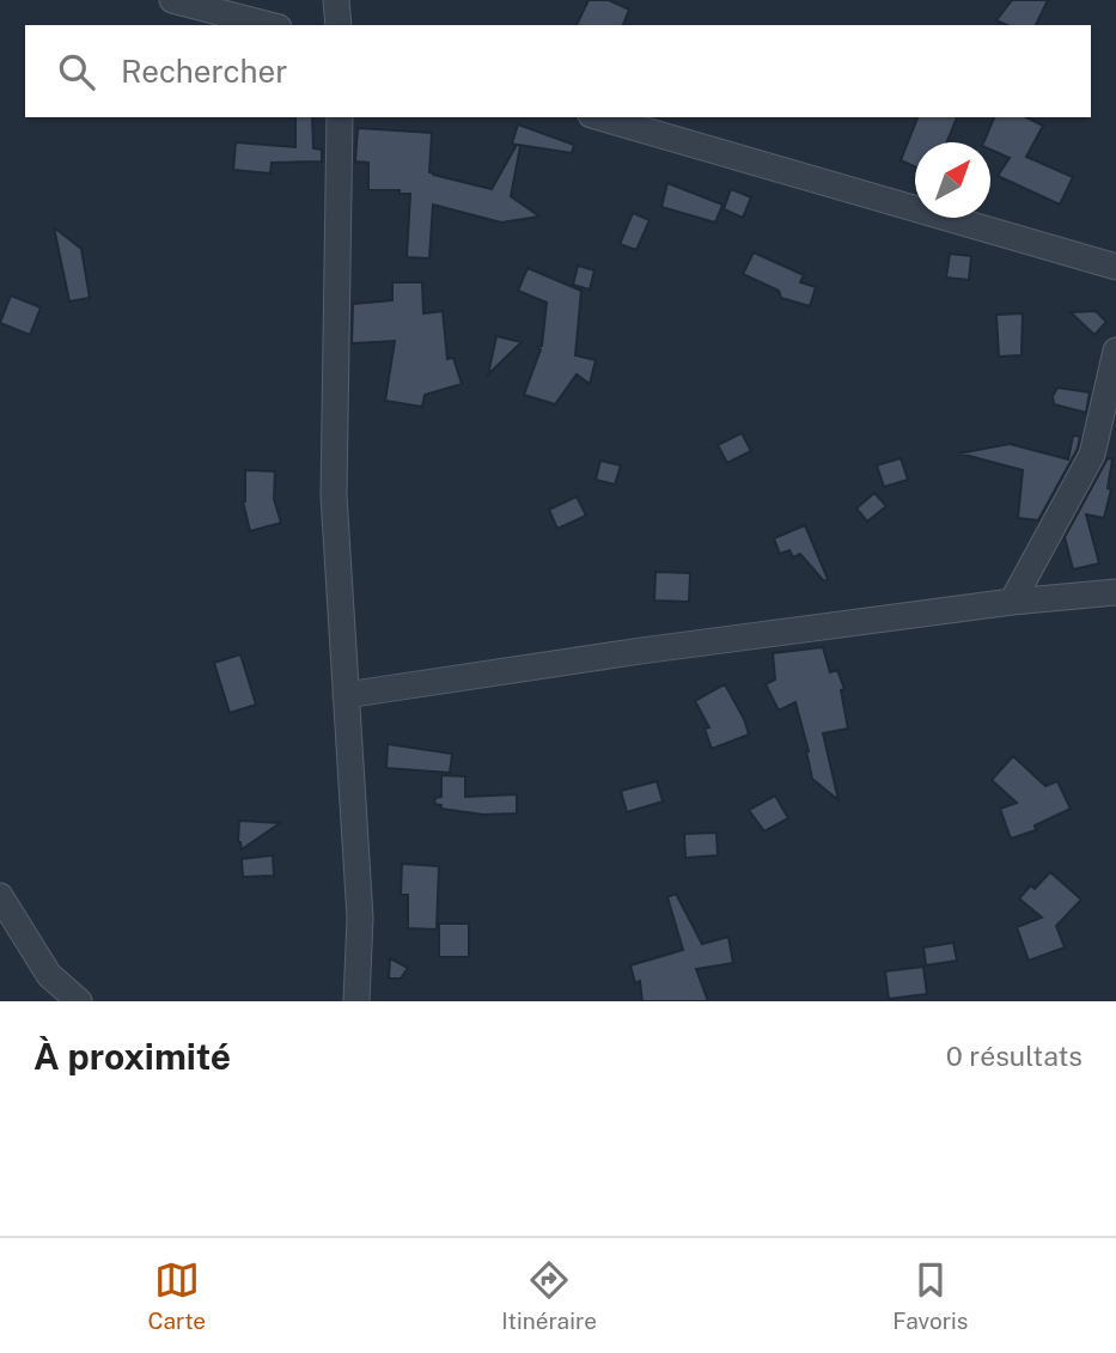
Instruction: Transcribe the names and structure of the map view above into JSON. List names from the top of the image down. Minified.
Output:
{"north":"top right","page":{"search":"Rechercher","heading":["À proximité","0 résultats"],"nav":["Carte","Itinéraire","Favoris"]}}
